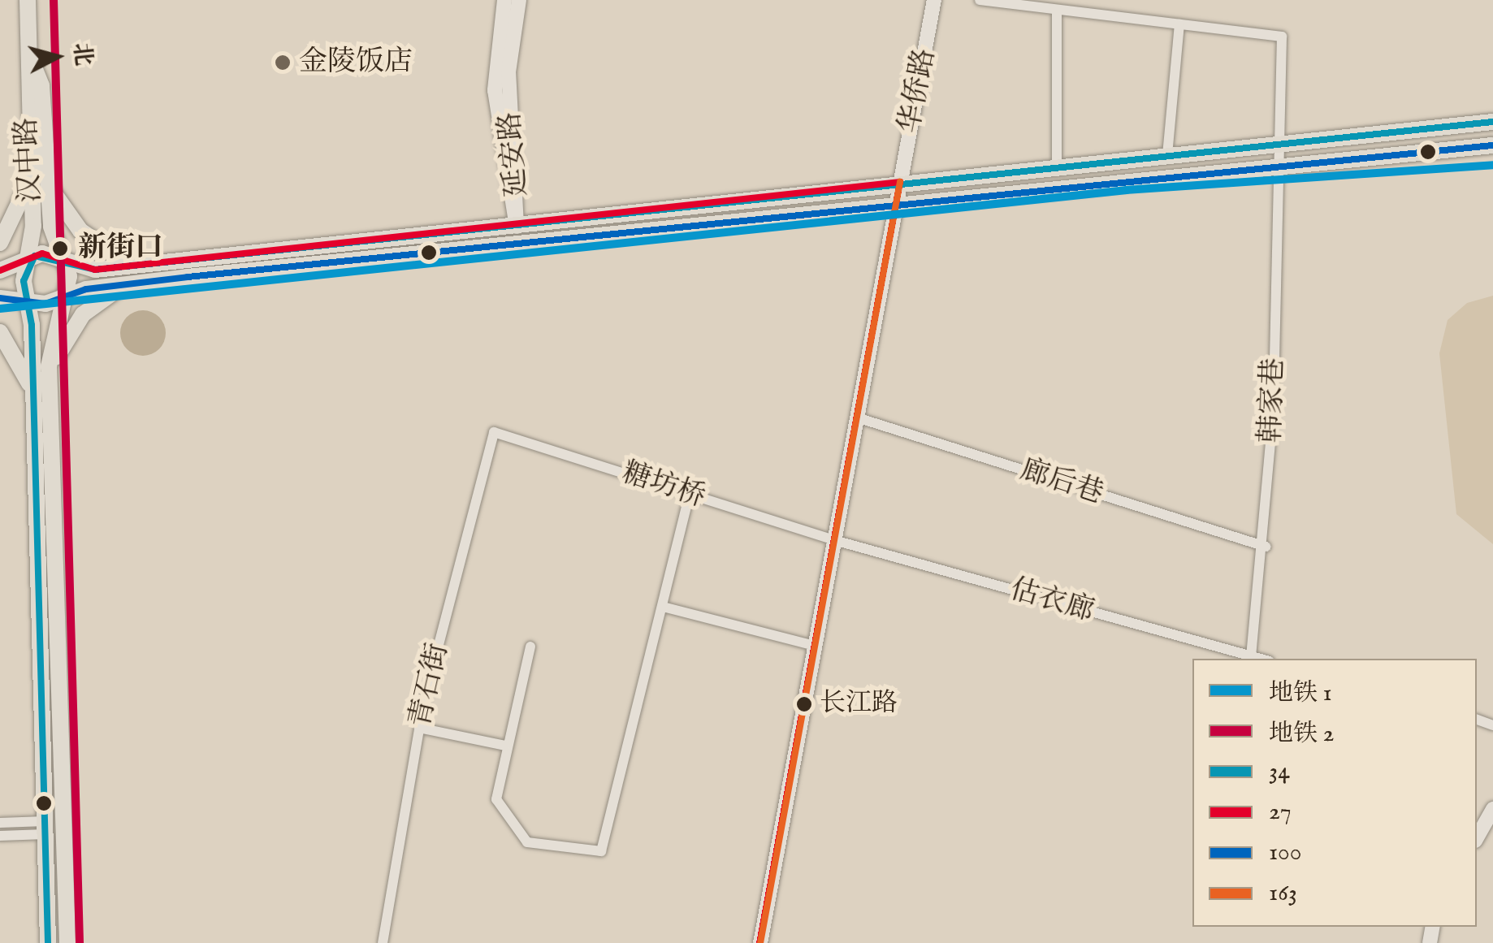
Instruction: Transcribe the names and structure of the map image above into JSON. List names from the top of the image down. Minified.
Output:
{"streets":{"main road":["华侨路","延安路","汉中路"],"street":["韩家巷","廊后巷","糖坊桥","估衣廊","青石街"]},"crossings":[["韩家巷","廊后巷"],["韩家巷","估衣廊"],["糖坊桥","估衣廊"],["糖坊桥","青石街"]],"places":["金陵饭店","新街口","长江路"],"lines":["metro line 2","transit line 34","transit line 100","metro line 1","transit line 27","transit line 163"],"legend":["地铁 1","地铁 2","34","27","100","163"],"north":"right"}
